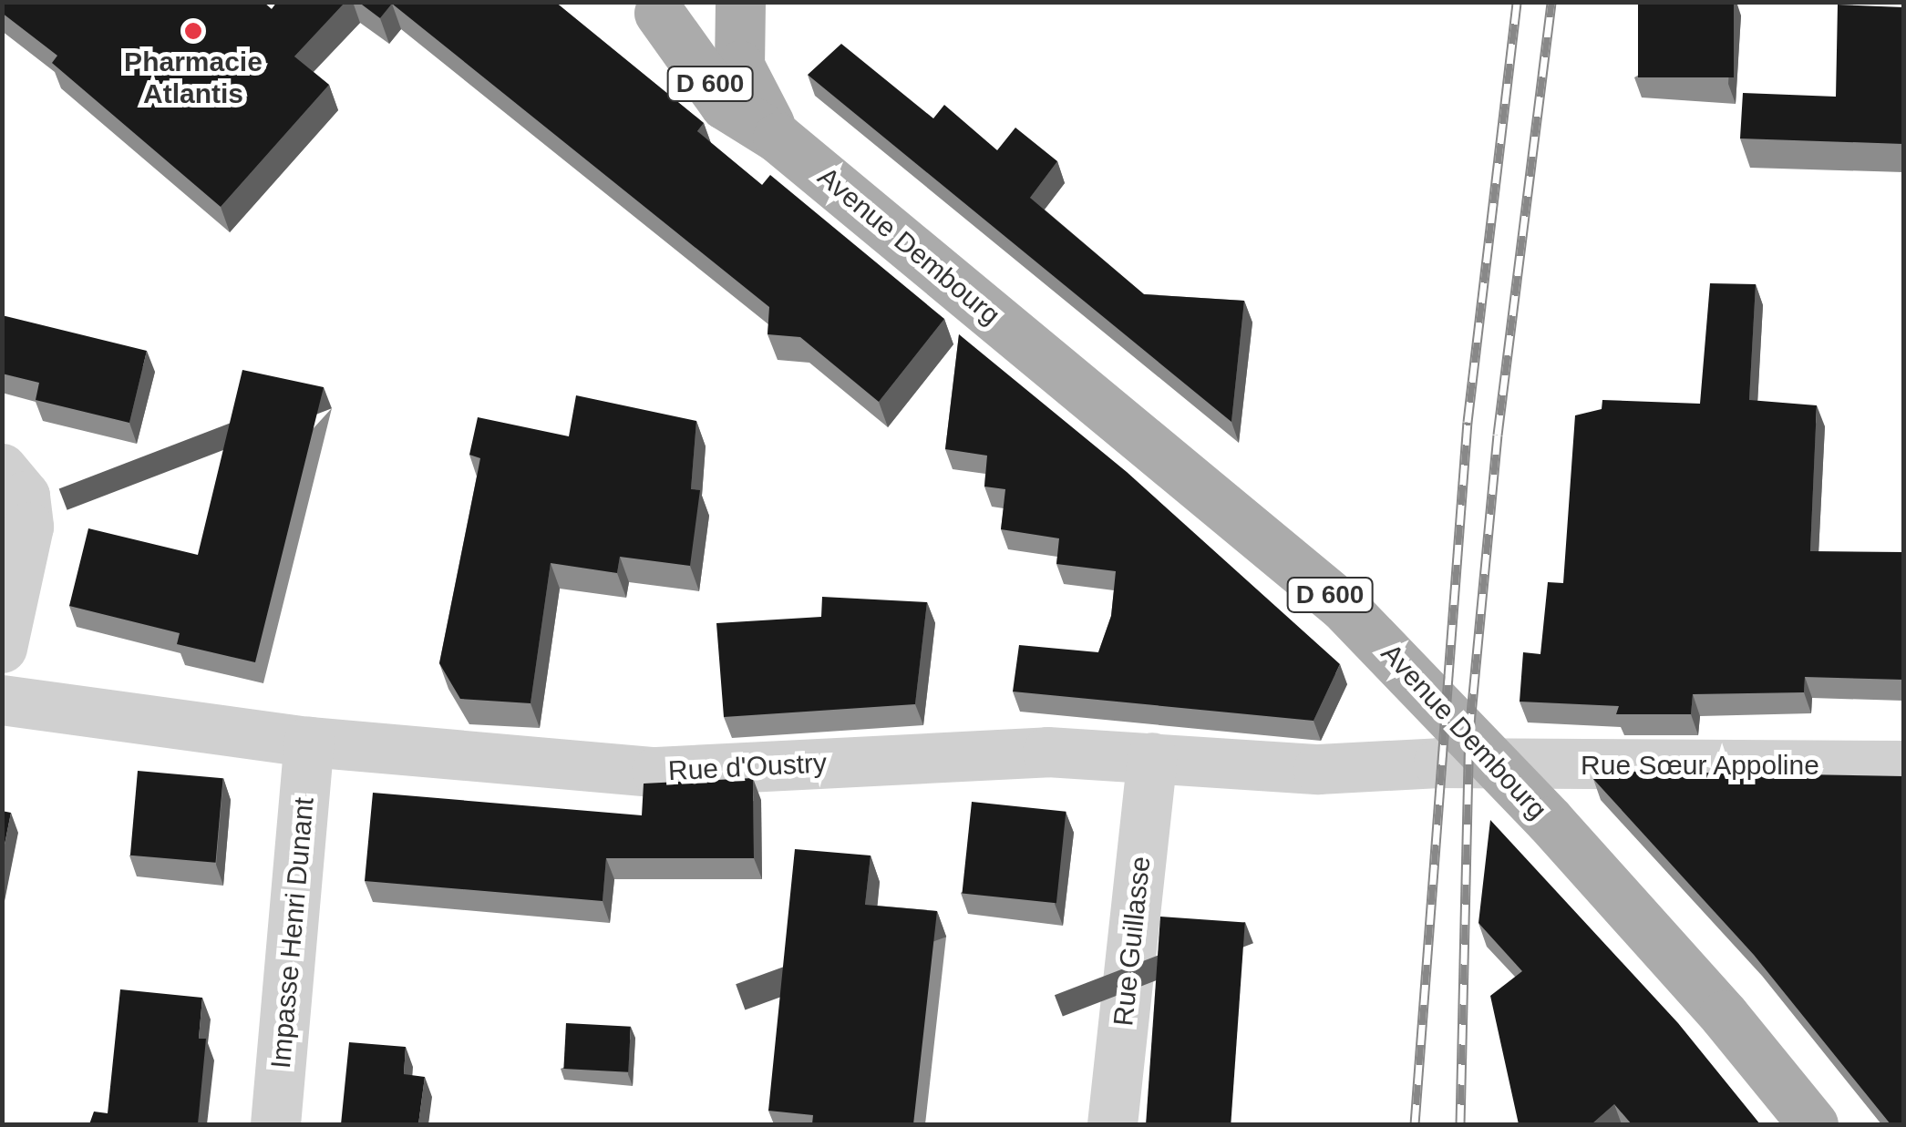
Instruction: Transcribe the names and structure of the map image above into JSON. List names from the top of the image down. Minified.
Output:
{"streets":{"main road":["D 600","Avenue Dembourg"],"street":["Rue Sœur Appoline","Rue d'Oustry","Impasse Henri Dunant","Rue Guillasse"]},"crossings":[["Avenue Dembourg","Rue Sœur Appoline"],["Avenue Dembourg","Rue d'Oustry"],["Rue Sœur Appoline","Rue d'Oustry"],["Rue d'Oustry","Impasse Henri Dunant"],["Rue d'Oustry","Rue Guillasse"]],"places":["Pharmacie Atlantis"]}
